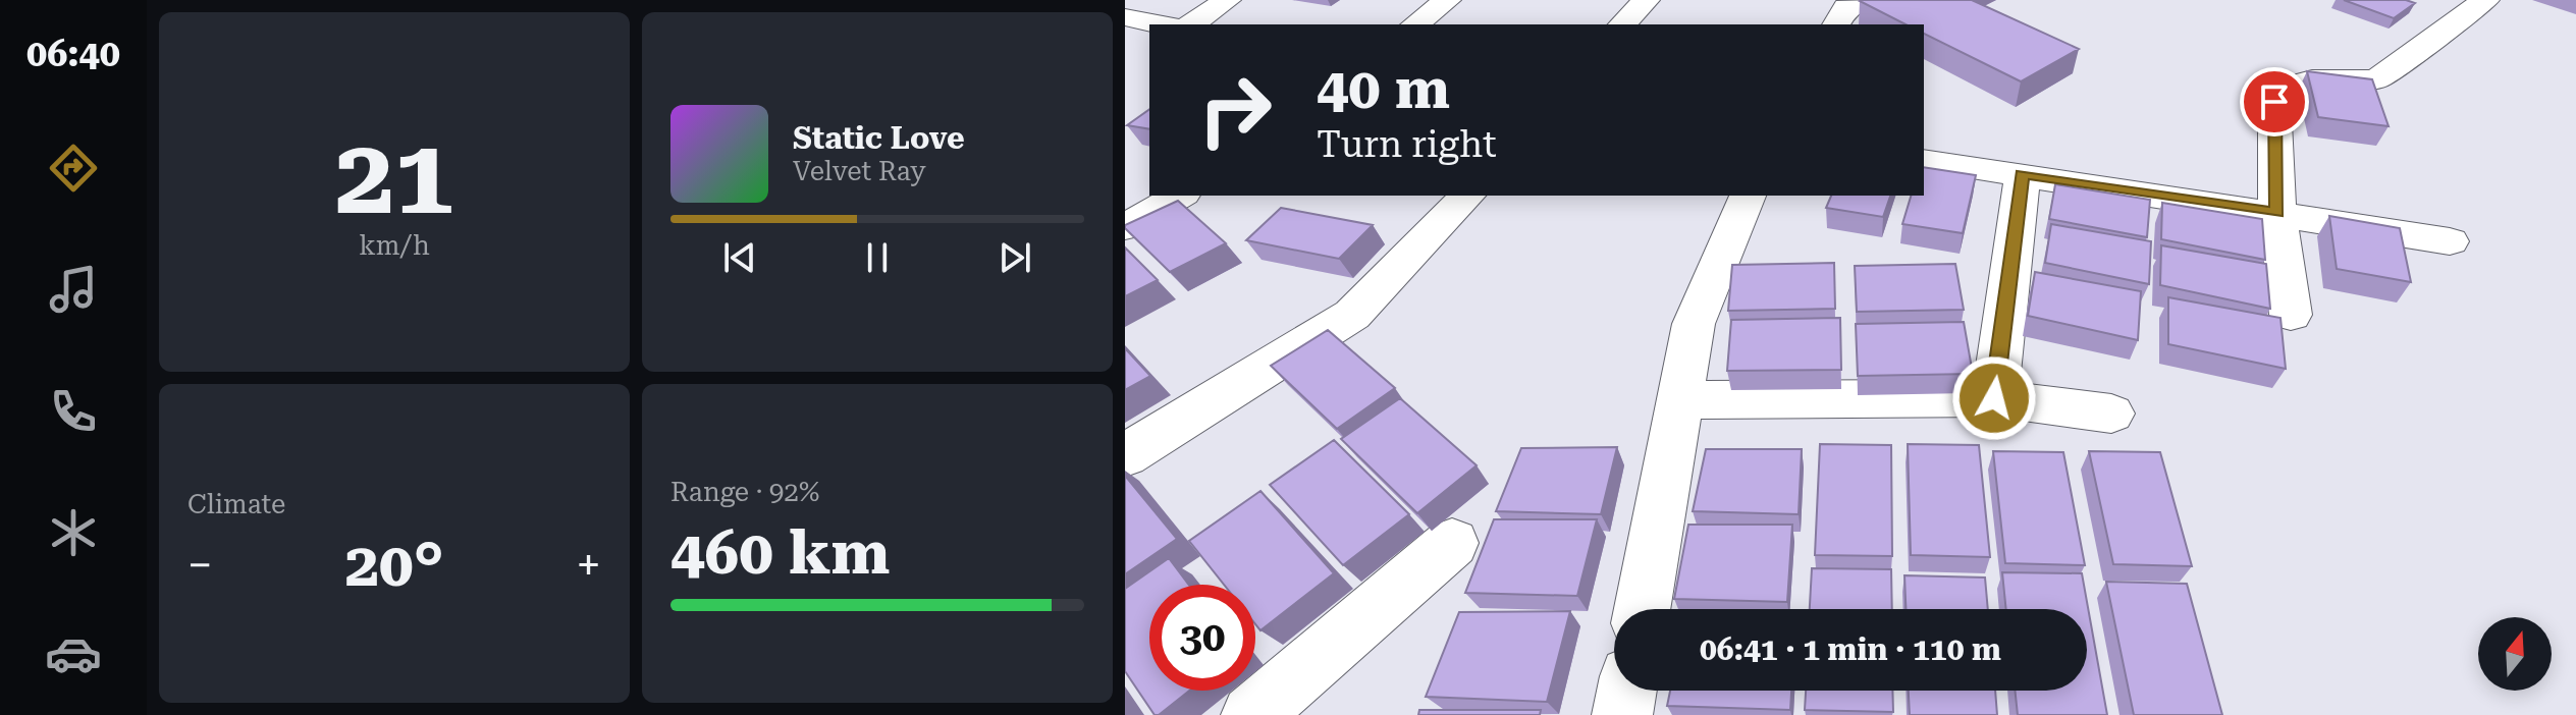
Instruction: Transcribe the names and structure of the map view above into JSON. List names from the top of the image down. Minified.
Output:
{"north":"top","page":{"tabs":"06:40","tile":[["21","km/h"],"Climate",["Range · 92%","460 km"]],"turn":["40 m","Turn right"],"song":["Static Love","Velvet Ray"],"heat":["−","20°","+"],"limit":"30","trip":"06:41 · 1 min · 110 m"}}
